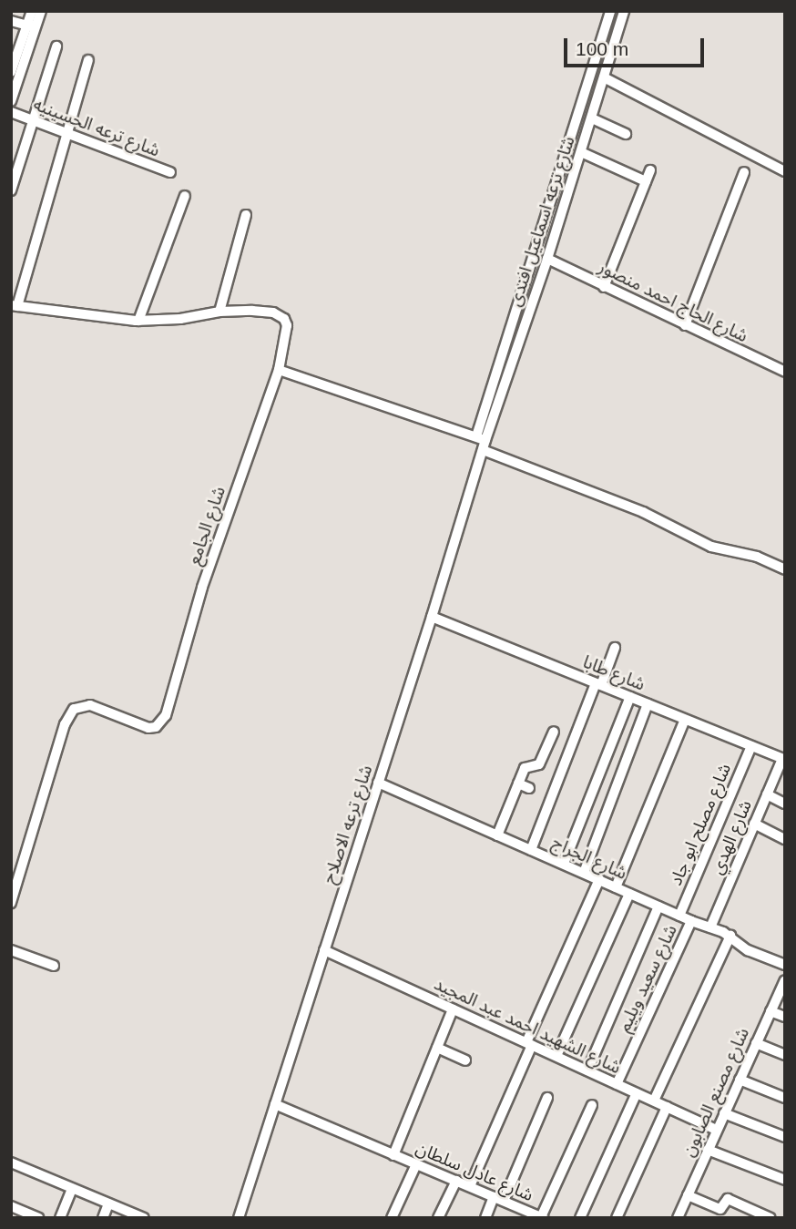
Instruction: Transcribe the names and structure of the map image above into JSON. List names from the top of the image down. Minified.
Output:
{"streets":{"street":["شارع ترعه الحسينيه","شارع ترعه اسماعيل افندى","شارع الحاج احمد منصور","شارع الجامع","شارع طابا","شارع ترعه الاصلاح","شارع مصلح ابو جاد","شارع الهدي","شارع الجراج","شارع سعيد ويليم","شارع الشهيد احمد عبد المجيد","شارع مصنع الصابون","شارع عادل سلطان"]},"crossings":[["شارع ترعه اسماعيل افندى","شارع الحاج احمد منصور"],["شارع ترعه اسماعيل افندى","شارع ترعه الاصلاح"],["شارع طابا","شارع ترعه الاصلاح"],["شارع طابا","شارع مصلح ابو جاد"],["شارع طابا","شارع الهدي"],["شارع ترعه الاصلاح","شارع الجراج"],["شارع ترعه الاصلاح","شارع الشهيد احمد عبد المجيد"],["شارع ترعه الاصلاح","شارع عادل سلطان"],["شارع مصلح ابو جاد","شارع الجراج"],["شارع الهدي","شارع الجراج"],["شارع الجراج","شارع سعيد ويليم"],["شارع سعيد ويليم","شارع الشهيد احمد عبد المجيد"],["شارع الشهيد احمد عبد المجيد","شارع مصنع الصابون"],["شارع الشهيد احمد عبد المجيد","شارع عادل سلطان"]],"scale_bar":"100 m"}
